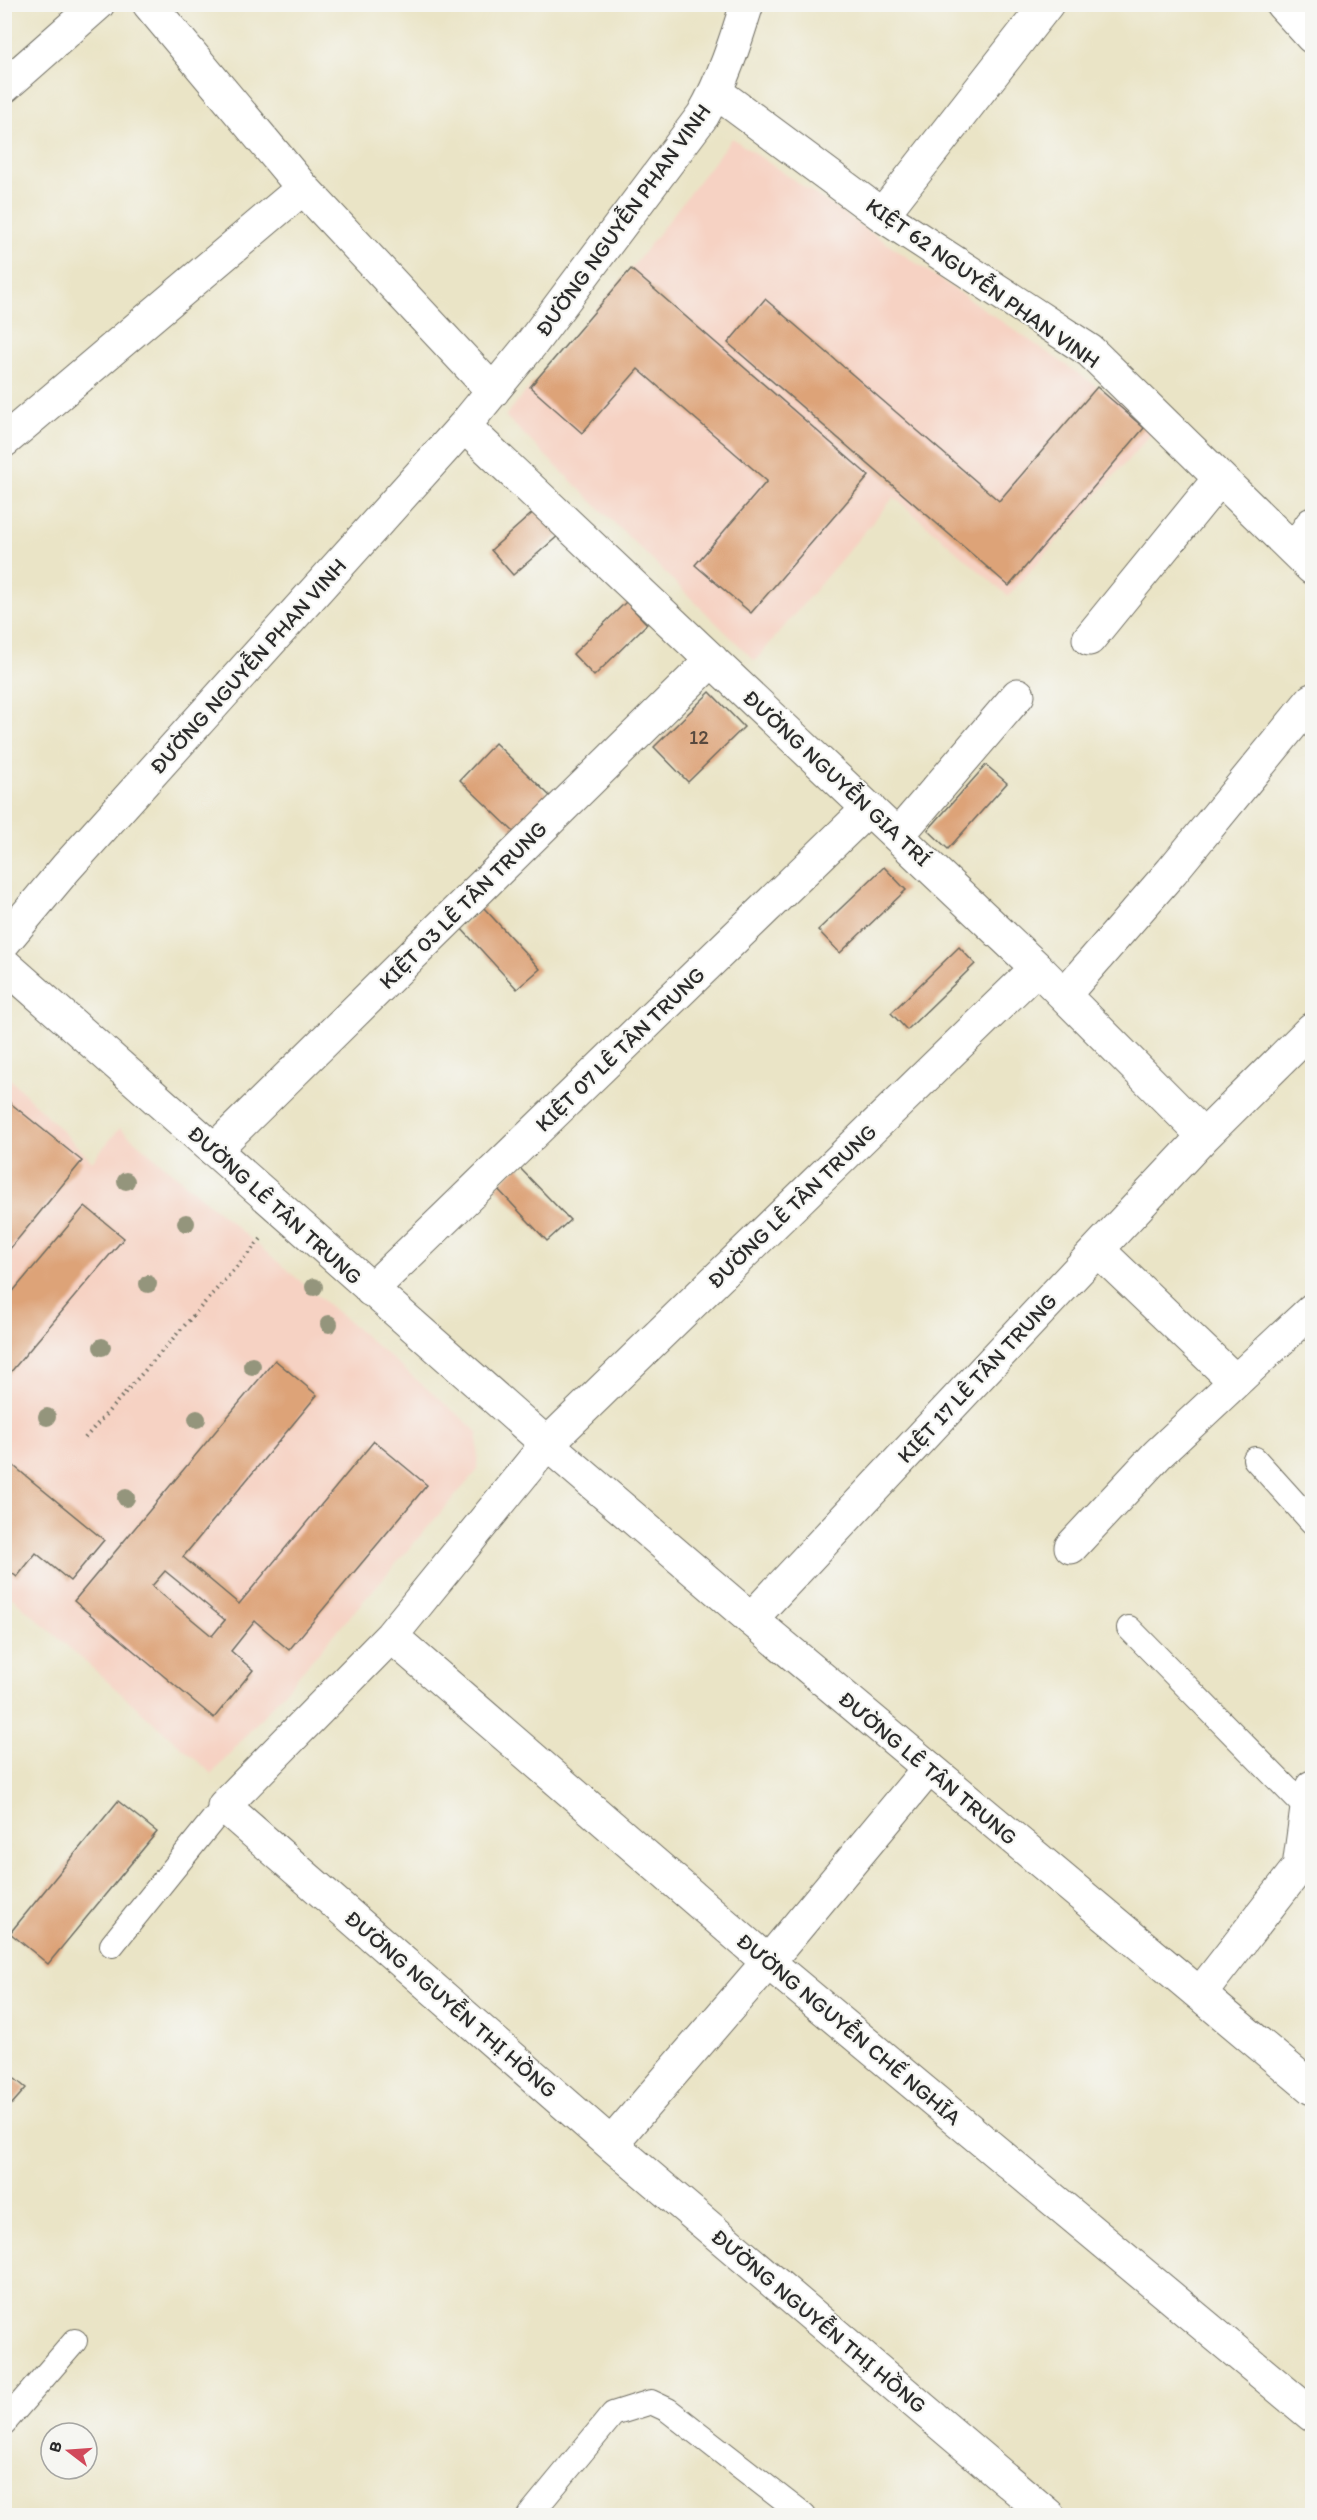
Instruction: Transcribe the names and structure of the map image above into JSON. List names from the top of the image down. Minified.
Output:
{"streets":{"street":["ĐƯỜNG NGUYỄN PHAN VINH","KIỆT 62 NGUYỄN PHAN VINH","ĐƯỜNG NGUYỄN GIA TRÍ","KIỆT 03 LÊ TÂN TRUNG","KIỆT 07 LÊ TÂN TRUNG","ĐƯỜNG LÊ TÂN TRUNG","KIỆT 17 LÊ TÂN TRUNG","ĐƯỜNG NGUYỄN THỊ HỒNG","ĐƯỜNG NGUYỄN CHẾ NGHĨA"]},"crossings":[["ĐƯỜNG NGUYỄN PHAN VINH","KIỆT 62 NGUYỄN PHAN VINH"],["ĐƯỜNG NGUYỄN PHAN VINH","ĐƯỜNG NGUYỄN GIA TRÍ"],["ĐƯỜNG NGUYỄN GIA TRÍ","KIỆT 03 LÊ TÂN TRUNG"],["ĐƯỜNG NGUYỄN GIA TRÍ","KIỆT 07 LÊ TÂN TRUNG"],["ĐƯỜNG NGUYỄN GIA TRÍ","ĐƯỜNG LÊ TÂN TRUNG"],["ĐƯỜNG NGUYỄN GIA TRÍ","KIỆT 17 LÊ TÂN TRUNG"],["KIỆT 03 LÊ TÂN TRUNG","ĐƯỜNG LÊ TÂN TRUNG"],["KIỆT 07 LÊ TÂN TRUNG","ĐƯỜNG LÊ TÂN TRUNG"],["ĐƯỜNG LÊ TÂN TRUNG","KIỆT 17 LÊ TÂN TRUNG"]],"house_numbers":["12"],"north":"left"}
